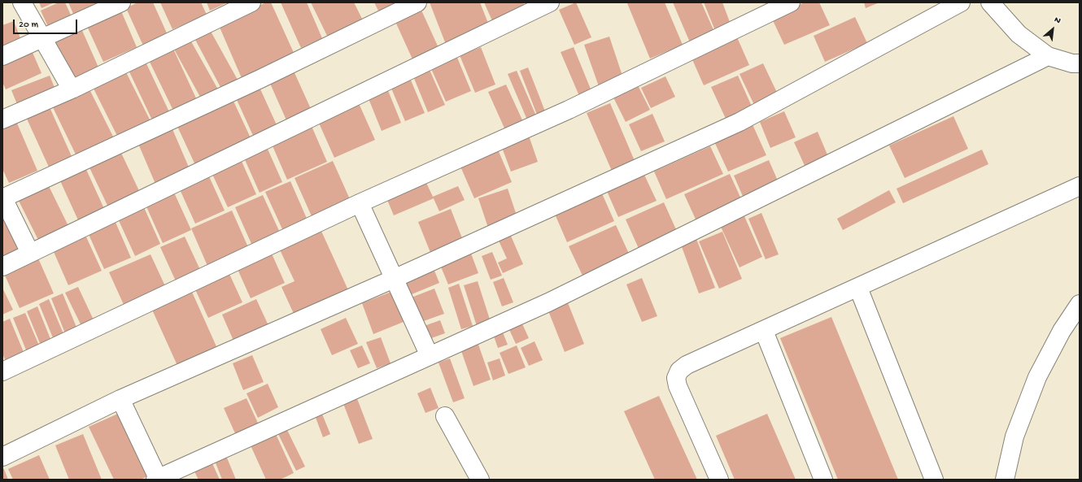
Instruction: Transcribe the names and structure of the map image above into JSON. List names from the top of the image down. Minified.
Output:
{"scale_bar":"20 m","north":"top right"}
